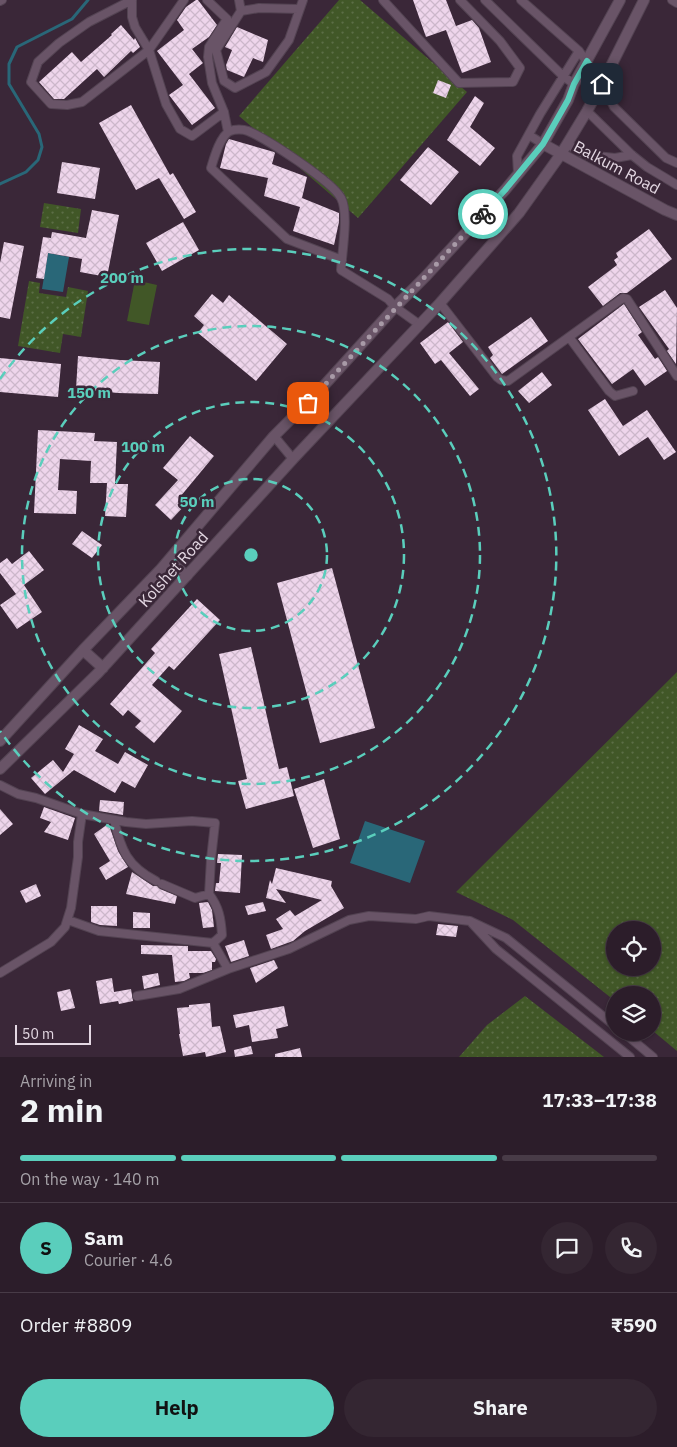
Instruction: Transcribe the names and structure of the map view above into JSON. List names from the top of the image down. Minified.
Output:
{"streets":{"street":["Balkum Road","Kolshet Road"]},"crossings":[["Balkum Road","Kolshet Road"]],"scale_bar":"50 m","page":{"scale":"50 m","heading":["2 min","Arriving in","17:33–17:38"],"panel":["Sam","Courier · 4.6","Order #8809","₹590"],"bar":"On the way · 140 m","round":"S","buttons":["Help","Share"]},"rings":["200 m","150 m","100 m","50 m"]}
